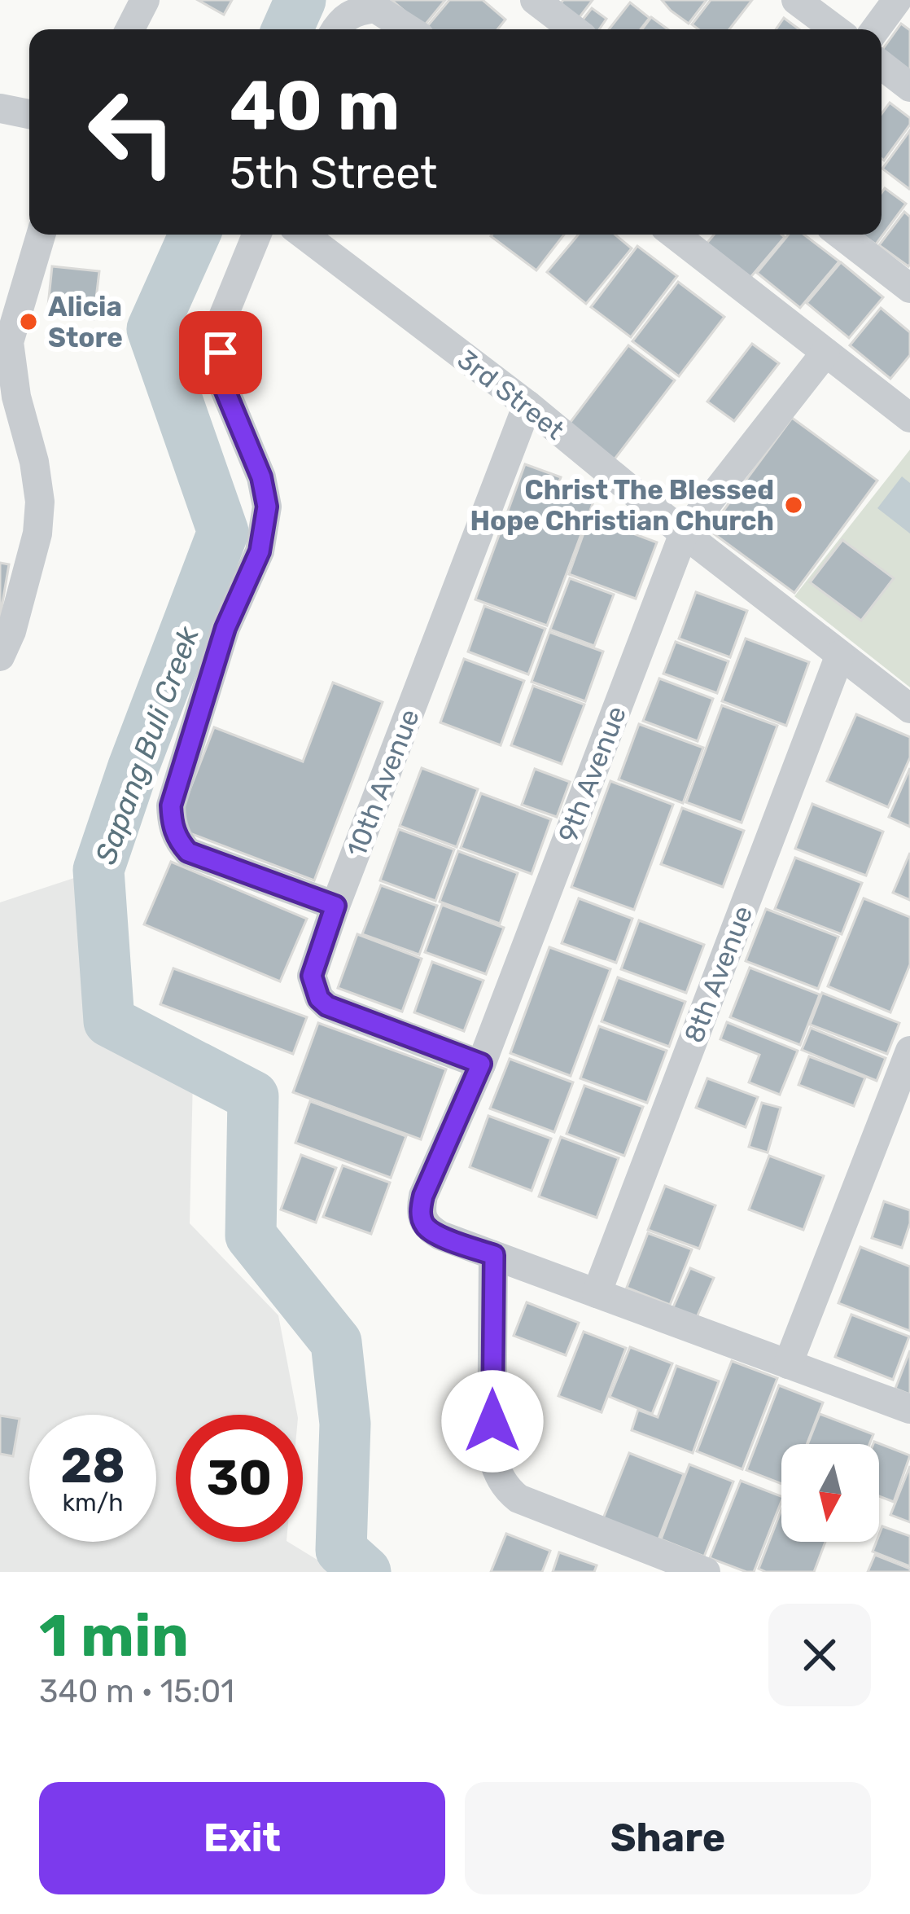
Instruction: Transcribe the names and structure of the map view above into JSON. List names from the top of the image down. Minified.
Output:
{"streets":{"street":["3rd Street","9th Avenue","10th Avenue","8th Avenue"]},"crossings":[["3rd Street","9th Avenue"],["3rd Street","10th Avenue"],["3rd Street","8th Avenue"],["9th Avenue","10th Avenue"]],"water":["Sapang Buli Creek"],"places":["Alicia Store","Christ The Blessed Hope Christian Church"],"north":"bottom","page":{"turn":["40 m","5th Street"],"speed":"28 km/h","limit":"30","heading":["1 min","340 m · 15:01"],"buttons":["Exit","Share"]}}
